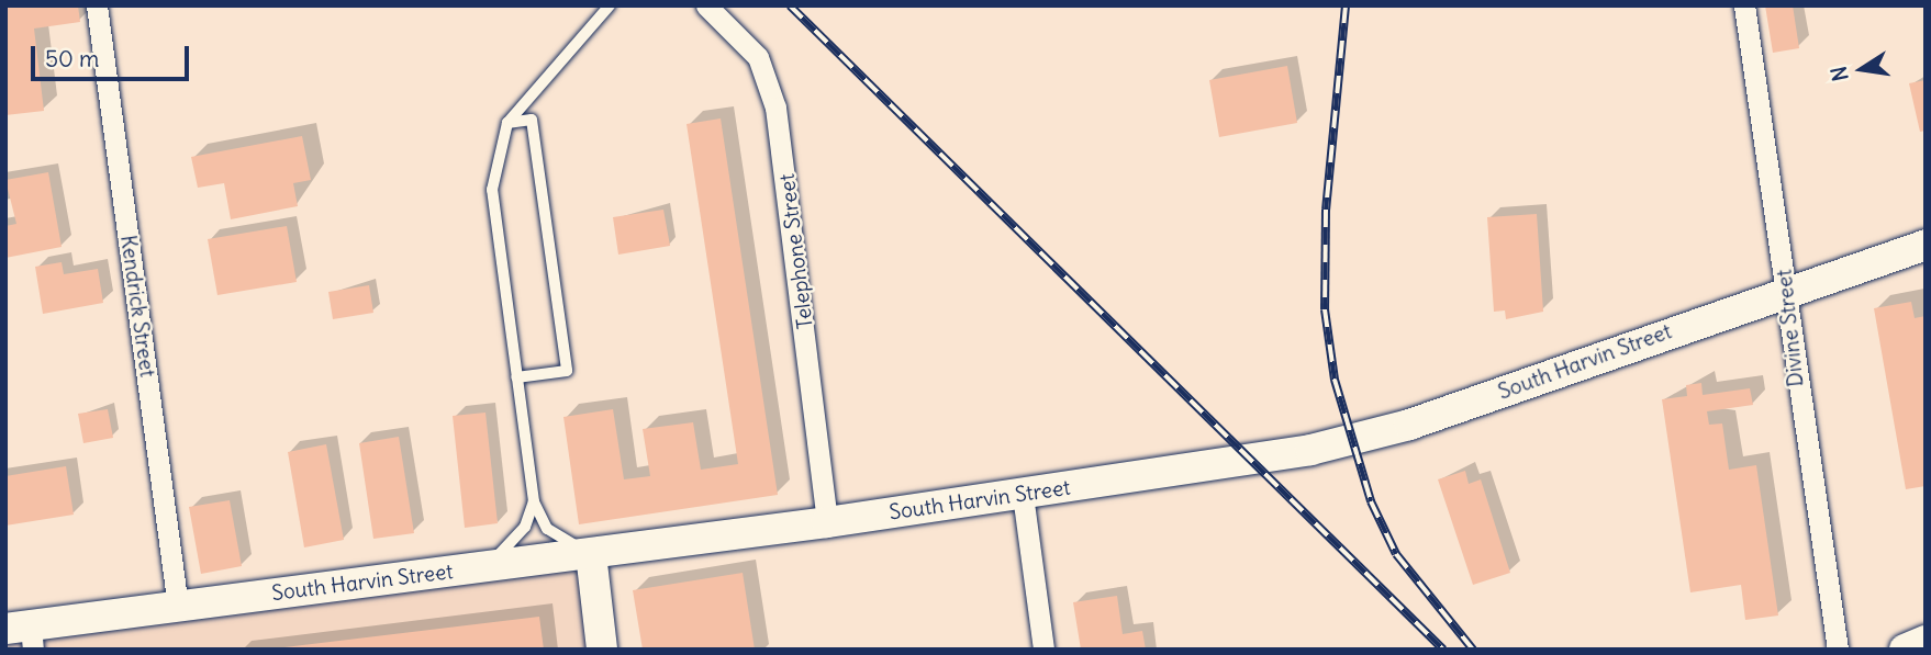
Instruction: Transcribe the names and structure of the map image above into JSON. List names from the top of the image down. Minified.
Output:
{"streets":{"street":["Telephone Street","Kendrick Street","Divine Street","South Harvin Street"]},"crossings":[["Telephone Street","South Harvin Street"],["Kendrick Street","South Harvin Street"],["Divine Street","South Harvin Street"]],"scale_bar":"50 m","north":"left"}
